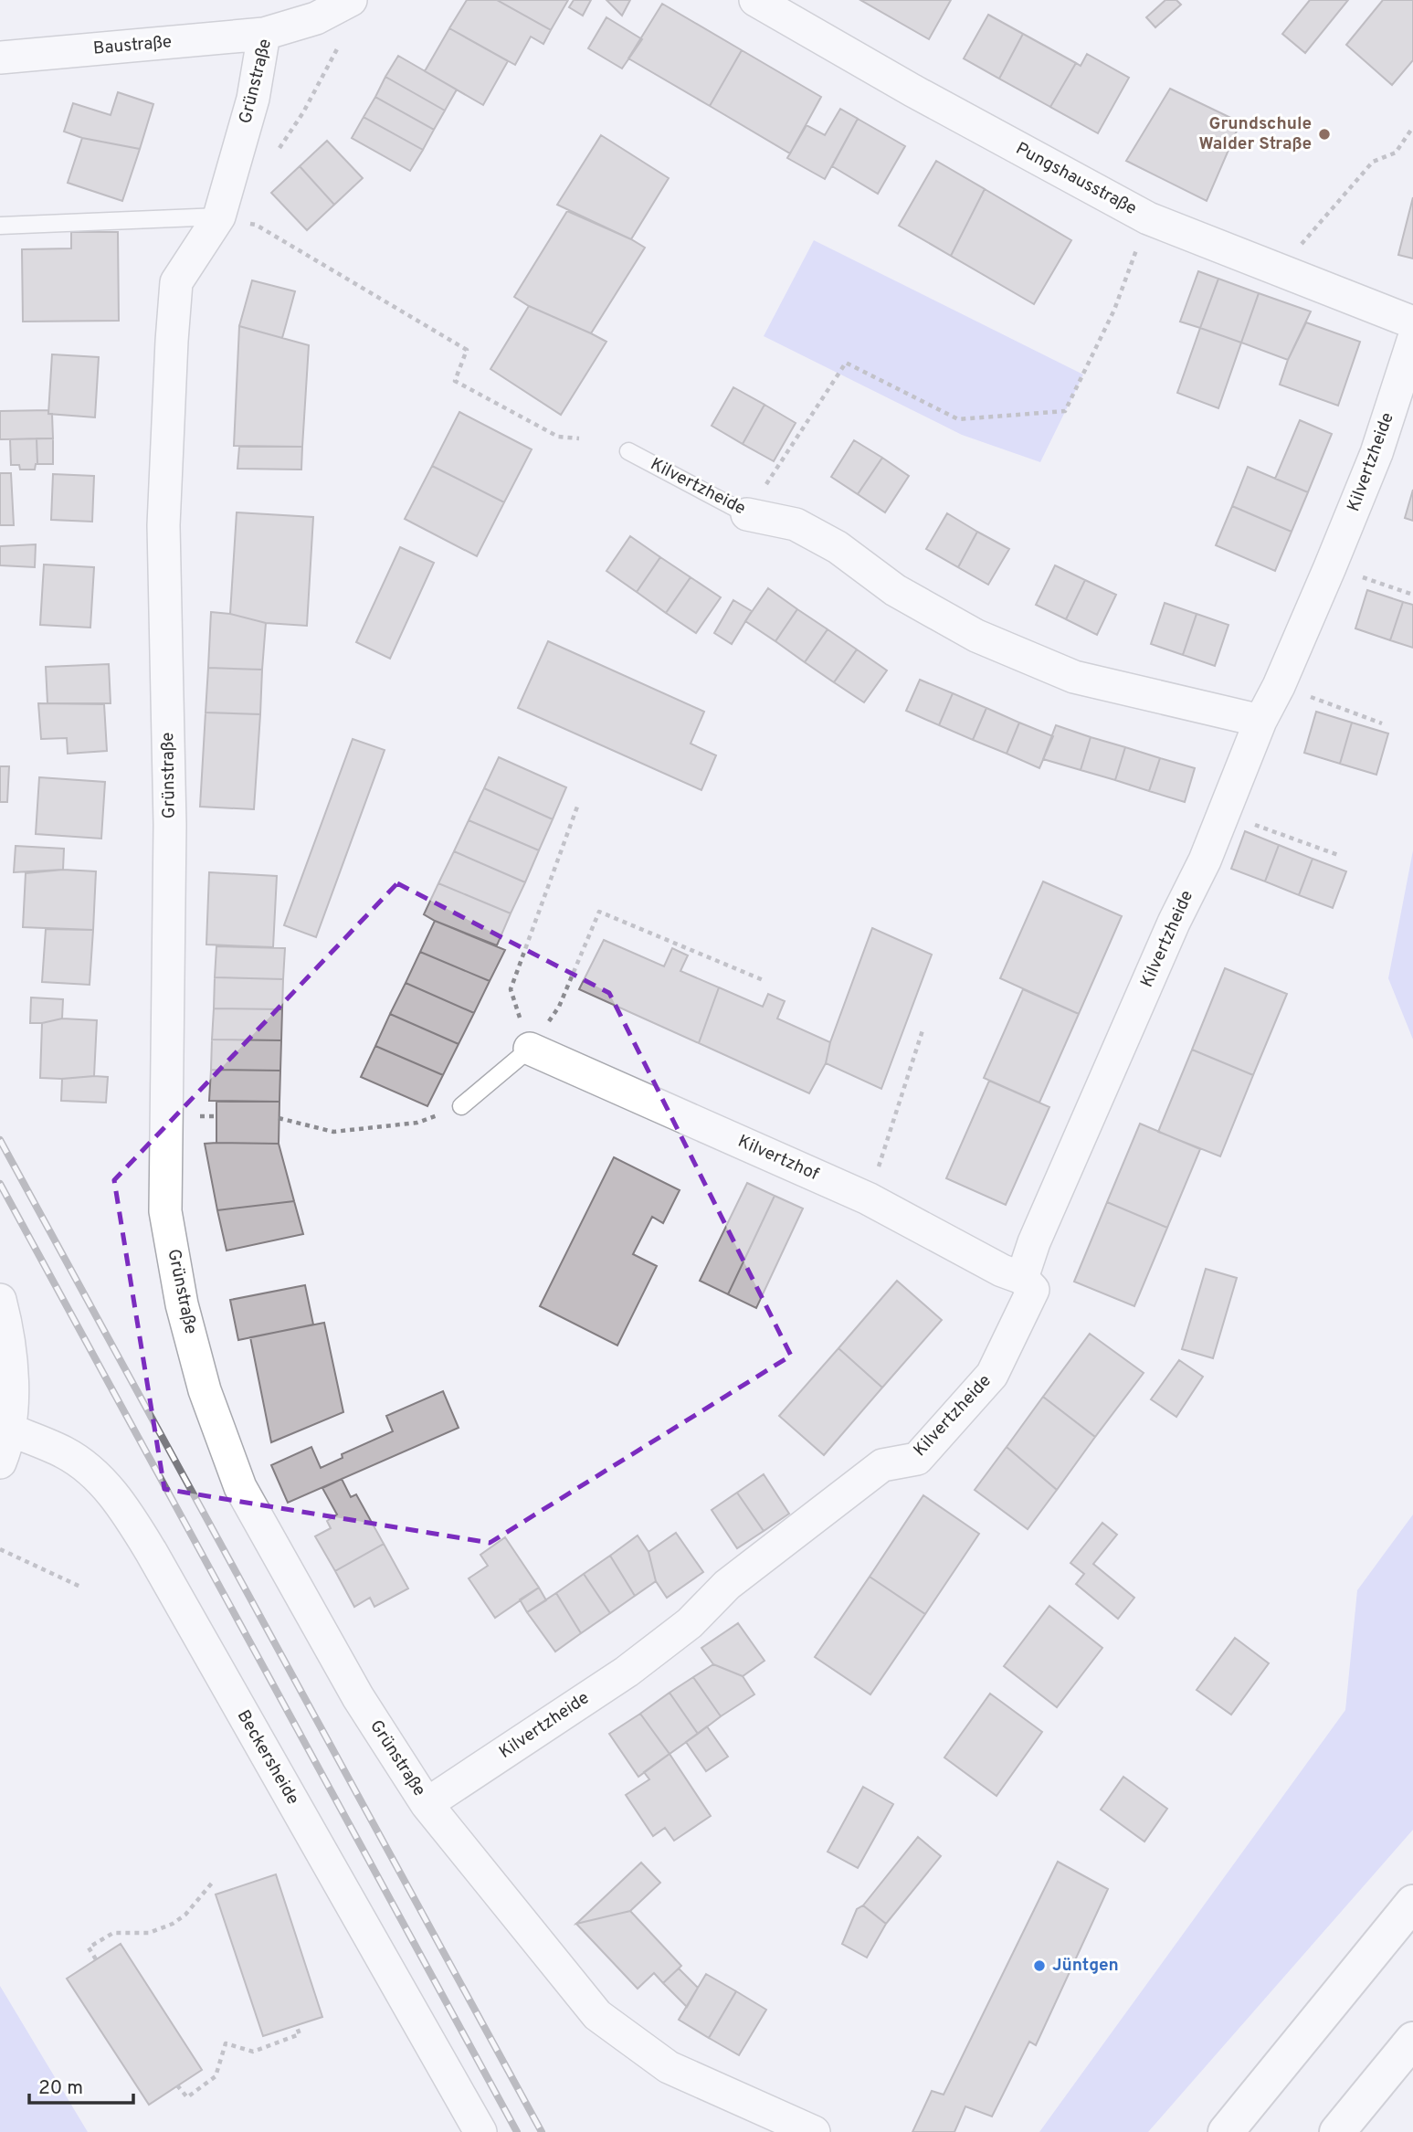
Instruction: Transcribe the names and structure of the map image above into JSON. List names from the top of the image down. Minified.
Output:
{"streets":{"street":["Baustraße","Grünstraße","Pungshausstraße","Kilvertzheide","Kilvertzhof","Beckersheide"]},"crossings":[["Baustraße","Grünstraße"],["Grünstraße","Kilvertzheide"],["Kilvertzheide","Kilvertzhof"]],"places":["Grundschule Walder Straße","Jüntgen"],"scale_bar":"20 m"}
